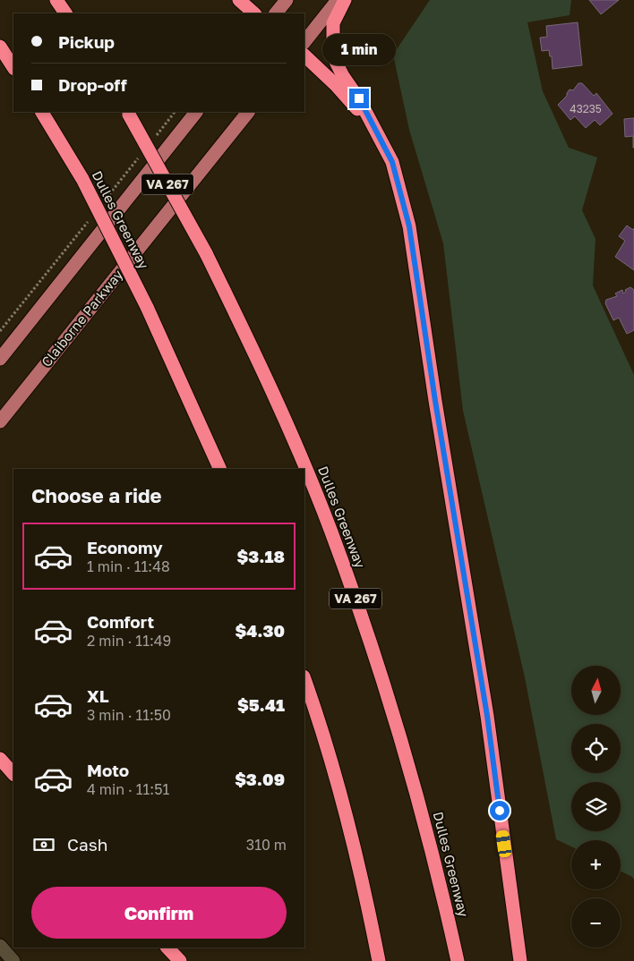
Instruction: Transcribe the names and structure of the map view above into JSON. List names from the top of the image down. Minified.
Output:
{"streets":{"highway":["VA 267","Dulles Greenway"],"main road":["Claiborne Parkway"]},"house_numbers":["43235"],"north":"top","page":{"banner":["Pickup","Drop-off"],"bubble":"1 min","heading":"Choose a ride","list":[{"name":"Economy","note":"1 min · 11:48","value":"$3.18"},{"name":"Comfort","note":"2 min · 11:49","value":"$4.30"},{"name":"XL","note":"3 min · 11:50","value":"$5.41"},{"name":"Moto","note":"4 min · 11:51","value":"$3.09"}],"map_buttons":["+","−"],"pay":["Cash","310 m"],"buttons":"Confirm"}}
